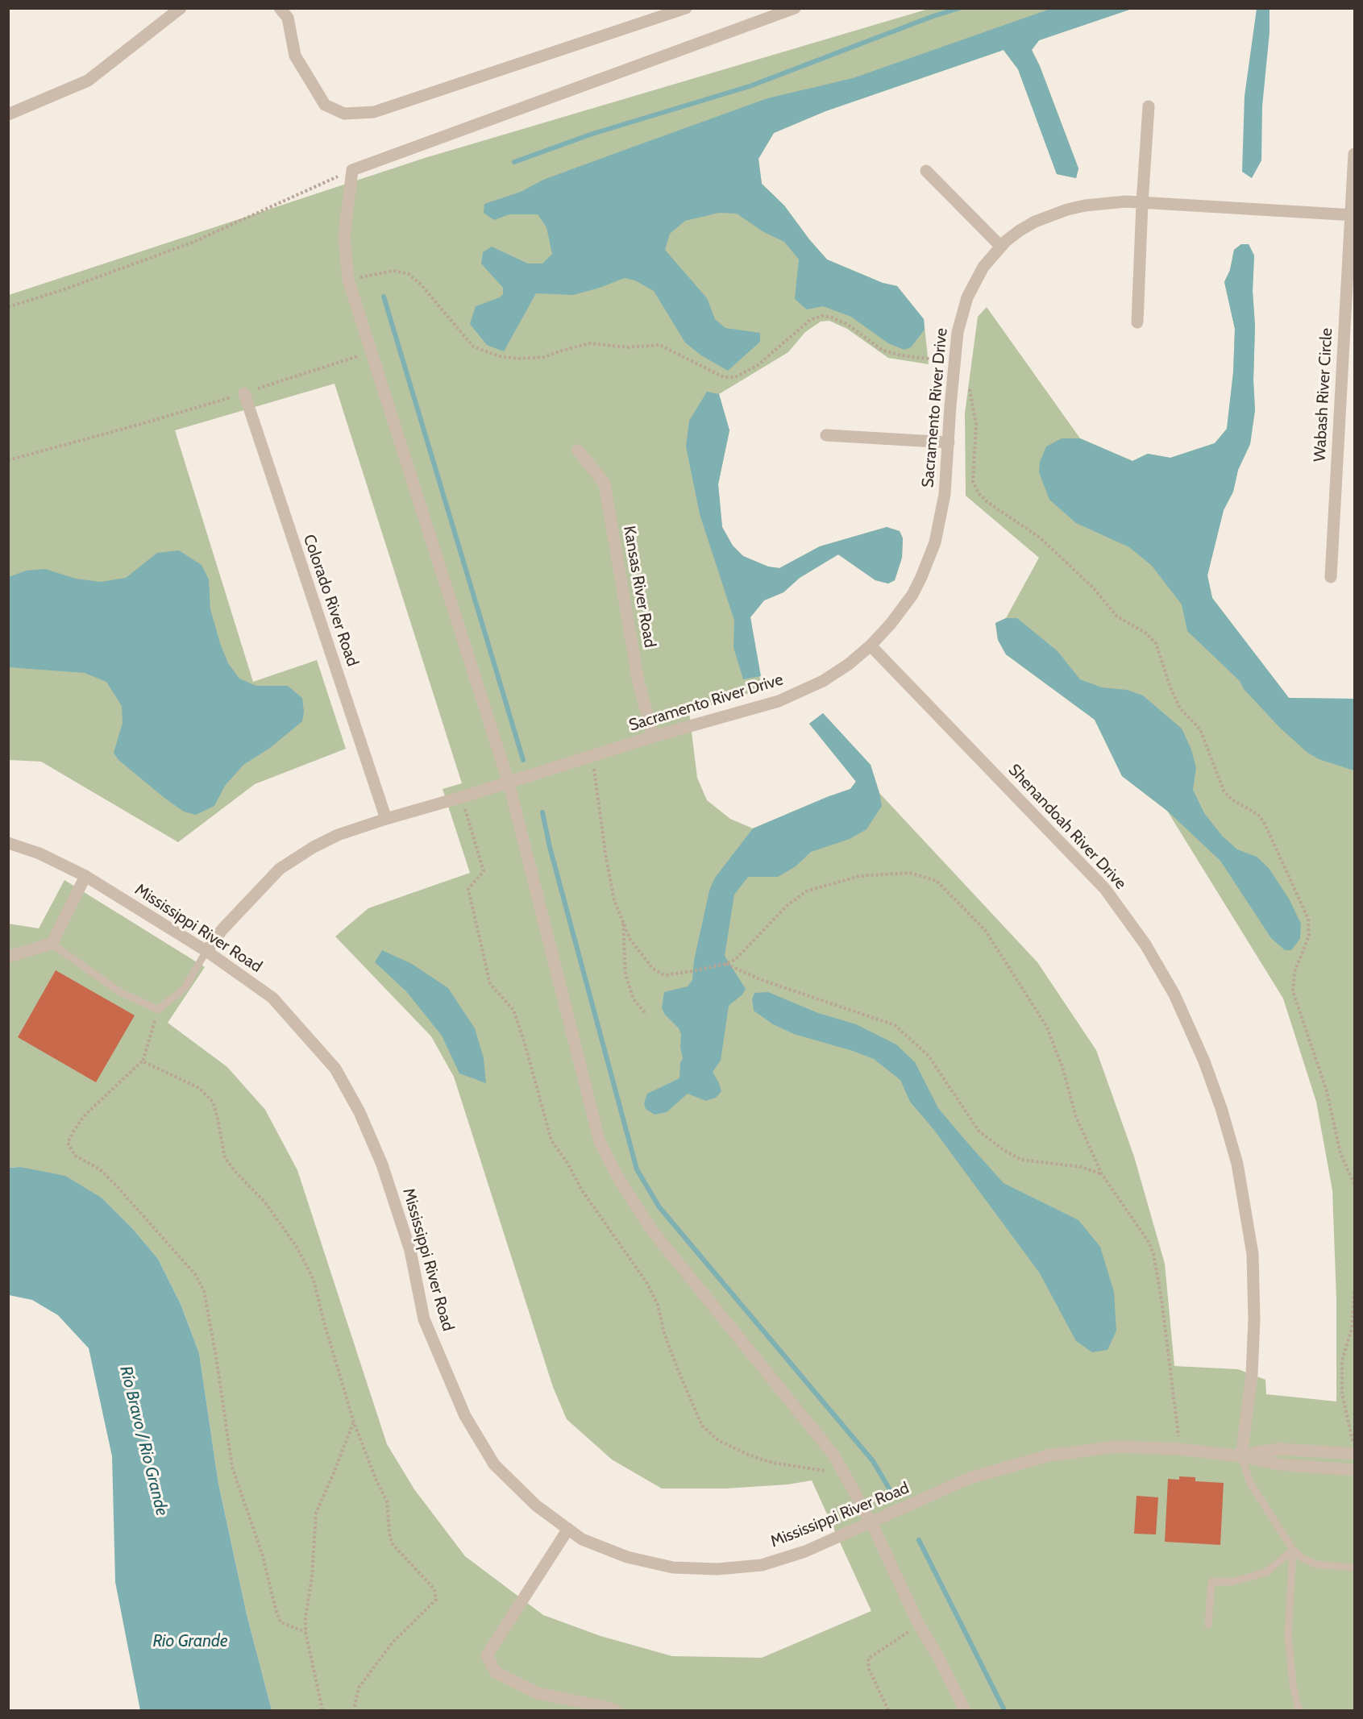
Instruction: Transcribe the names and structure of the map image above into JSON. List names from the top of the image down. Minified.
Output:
{"streets":{"street":["Wabash River Circle","Sacramento River Drive","Kansas River Road","Colorado River Road","Shenandoah River Drive","Mississippi River Road"]},"crossings":[["Wabash River Circle","Sacramento River Drive"],["Sacramento River Drive","Kansas River Road"],["Sacramento River Drive","Colorado River Road"],["Sacramento River Drive","Shenandoah River Drive"],["Sacramento River Drive","Mississippi River Road"],["Shenandoah River Drive","Mississippi River Road"]],"water":["Río Bravo / Rio Grande","Rio Grande"]}
